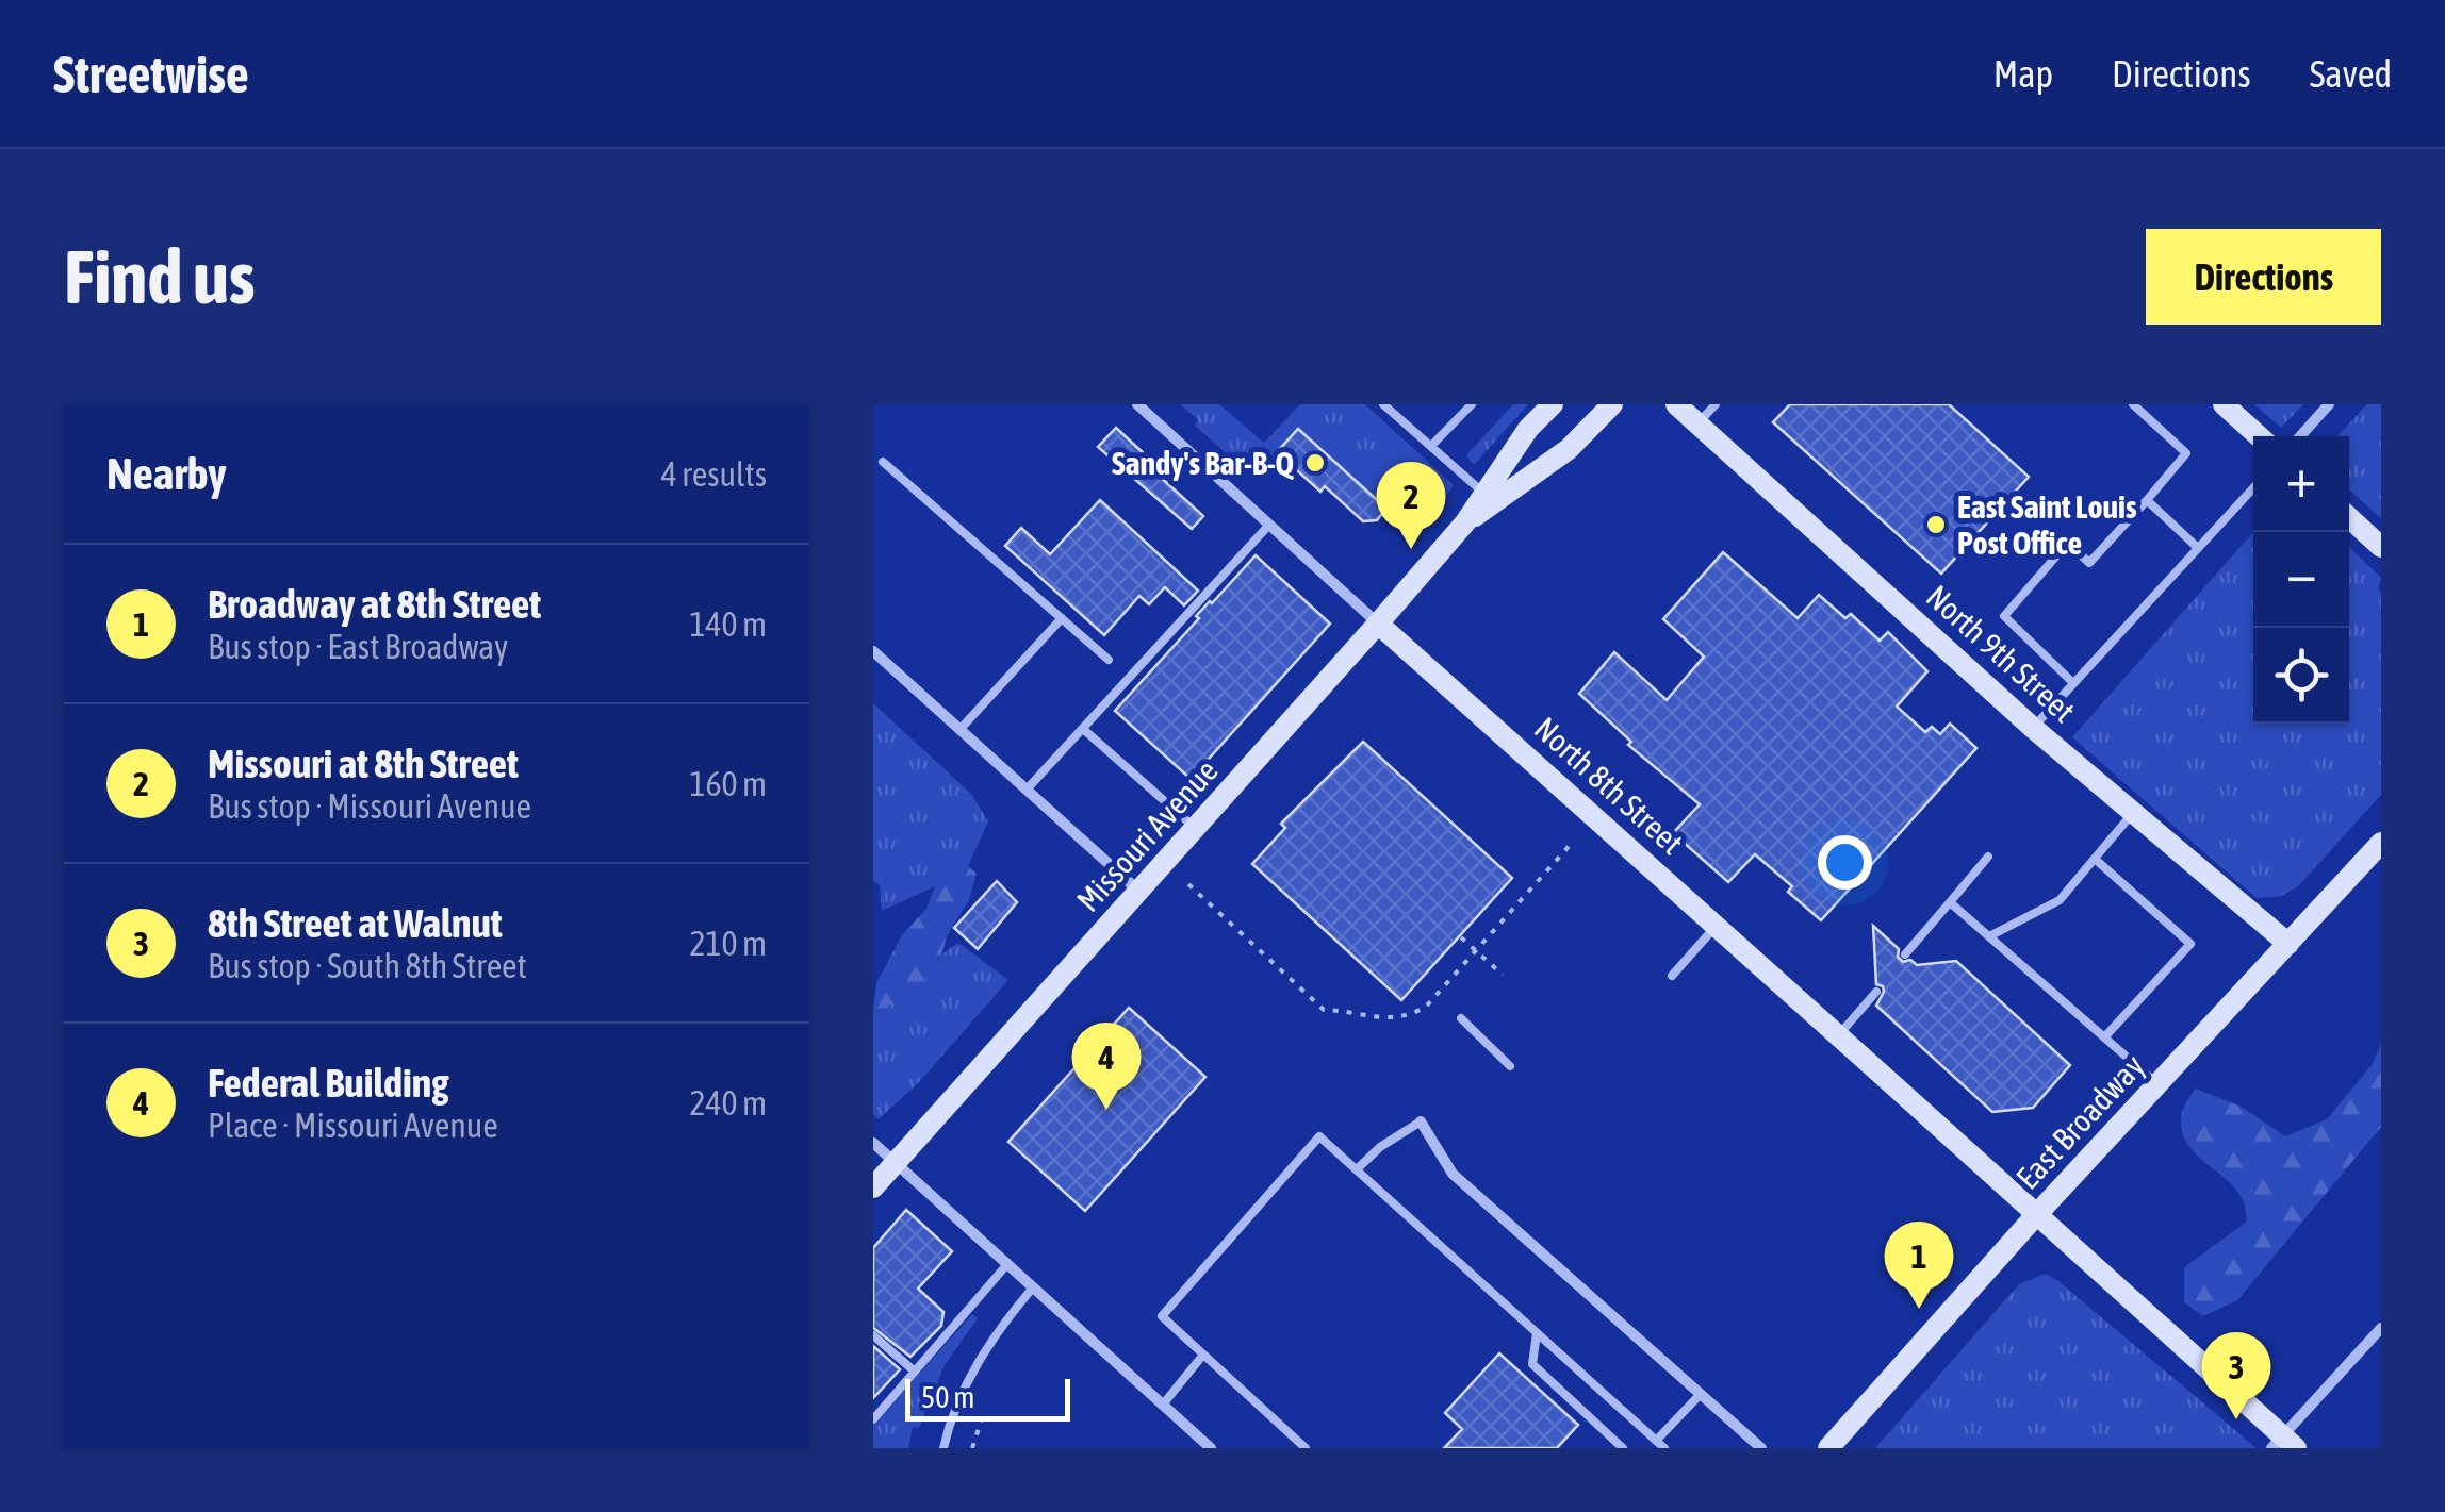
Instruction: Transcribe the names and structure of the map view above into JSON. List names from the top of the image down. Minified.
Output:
{"streets":{"main road":["North 9th Street","North 8th Street","Missouri Avenue","East Broadway"]},"crossings":[["North 9th Street","East Broadway"],["North 8th Street","Missouri Avenue"],["North 8th Street","East Broadway"]],"places":["Sandy's Bar-B-Q","East Saint Louis Post Office"],"scale_bar":"50 m","page":{"header":"Streetwise","nav":["Map","Directions","Saved"],"buttons":"Directions","title":"Find us","heading":["Nearby","4 results"],"map_buttons":["+","−"],"pins":["2","4","1","3"],"list":[{"mark":"1","name":"Broadway at 8th Street","note":"Bus stop · East Broadway","value":"140 m"},{"mark":"2","name":"Missouri at 8th Street","note":"Bus stop · Missouri Avenue","value":"160 m"},{"mark":"3","name":"8th Street at Walnut","note":"Bus stop · South 8th Street","value":"210 m"},{"mark":"4","name":"Federal Building","note":"Place · Missouri Avenue","value":"240 m"}],"scale":"50 m"}}
